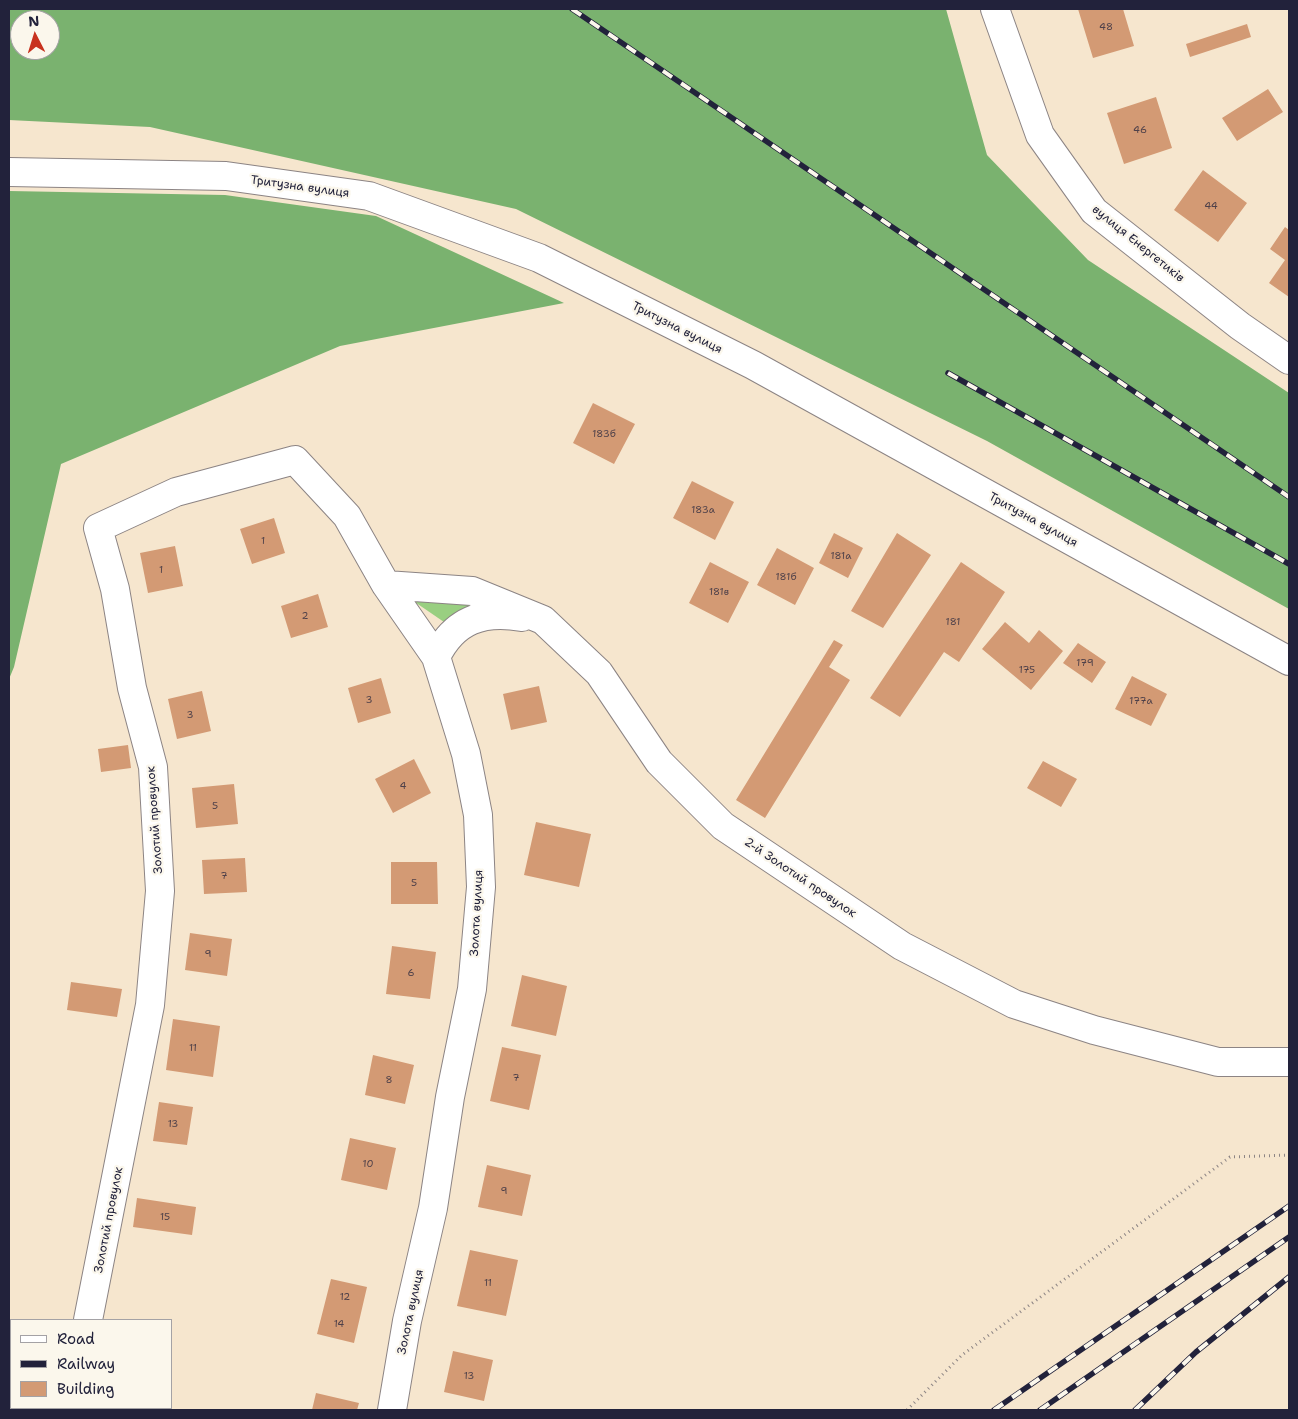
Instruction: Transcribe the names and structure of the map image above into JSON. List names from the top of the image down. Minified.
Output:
{"streets":{"street":["Тритузна вулиця","вулиця Енергетиків","Золотий провулок","2-й Золотий провулок","Золота вулиця"]},"crossings":[["Золотий провулок","Золота вулиця"],["2-й Золотий провулок","Золота вулиця"]],"house_numbers":["48","46","44","183б","183а","1","181а","1","181б","181в","2","181","179","175","3","177а","3","4","5","7","5","9","6","11","7","8","13","10","9","15","11","12","14","13"],"legend":["Road","Railway","Building"],"north":"top"}
